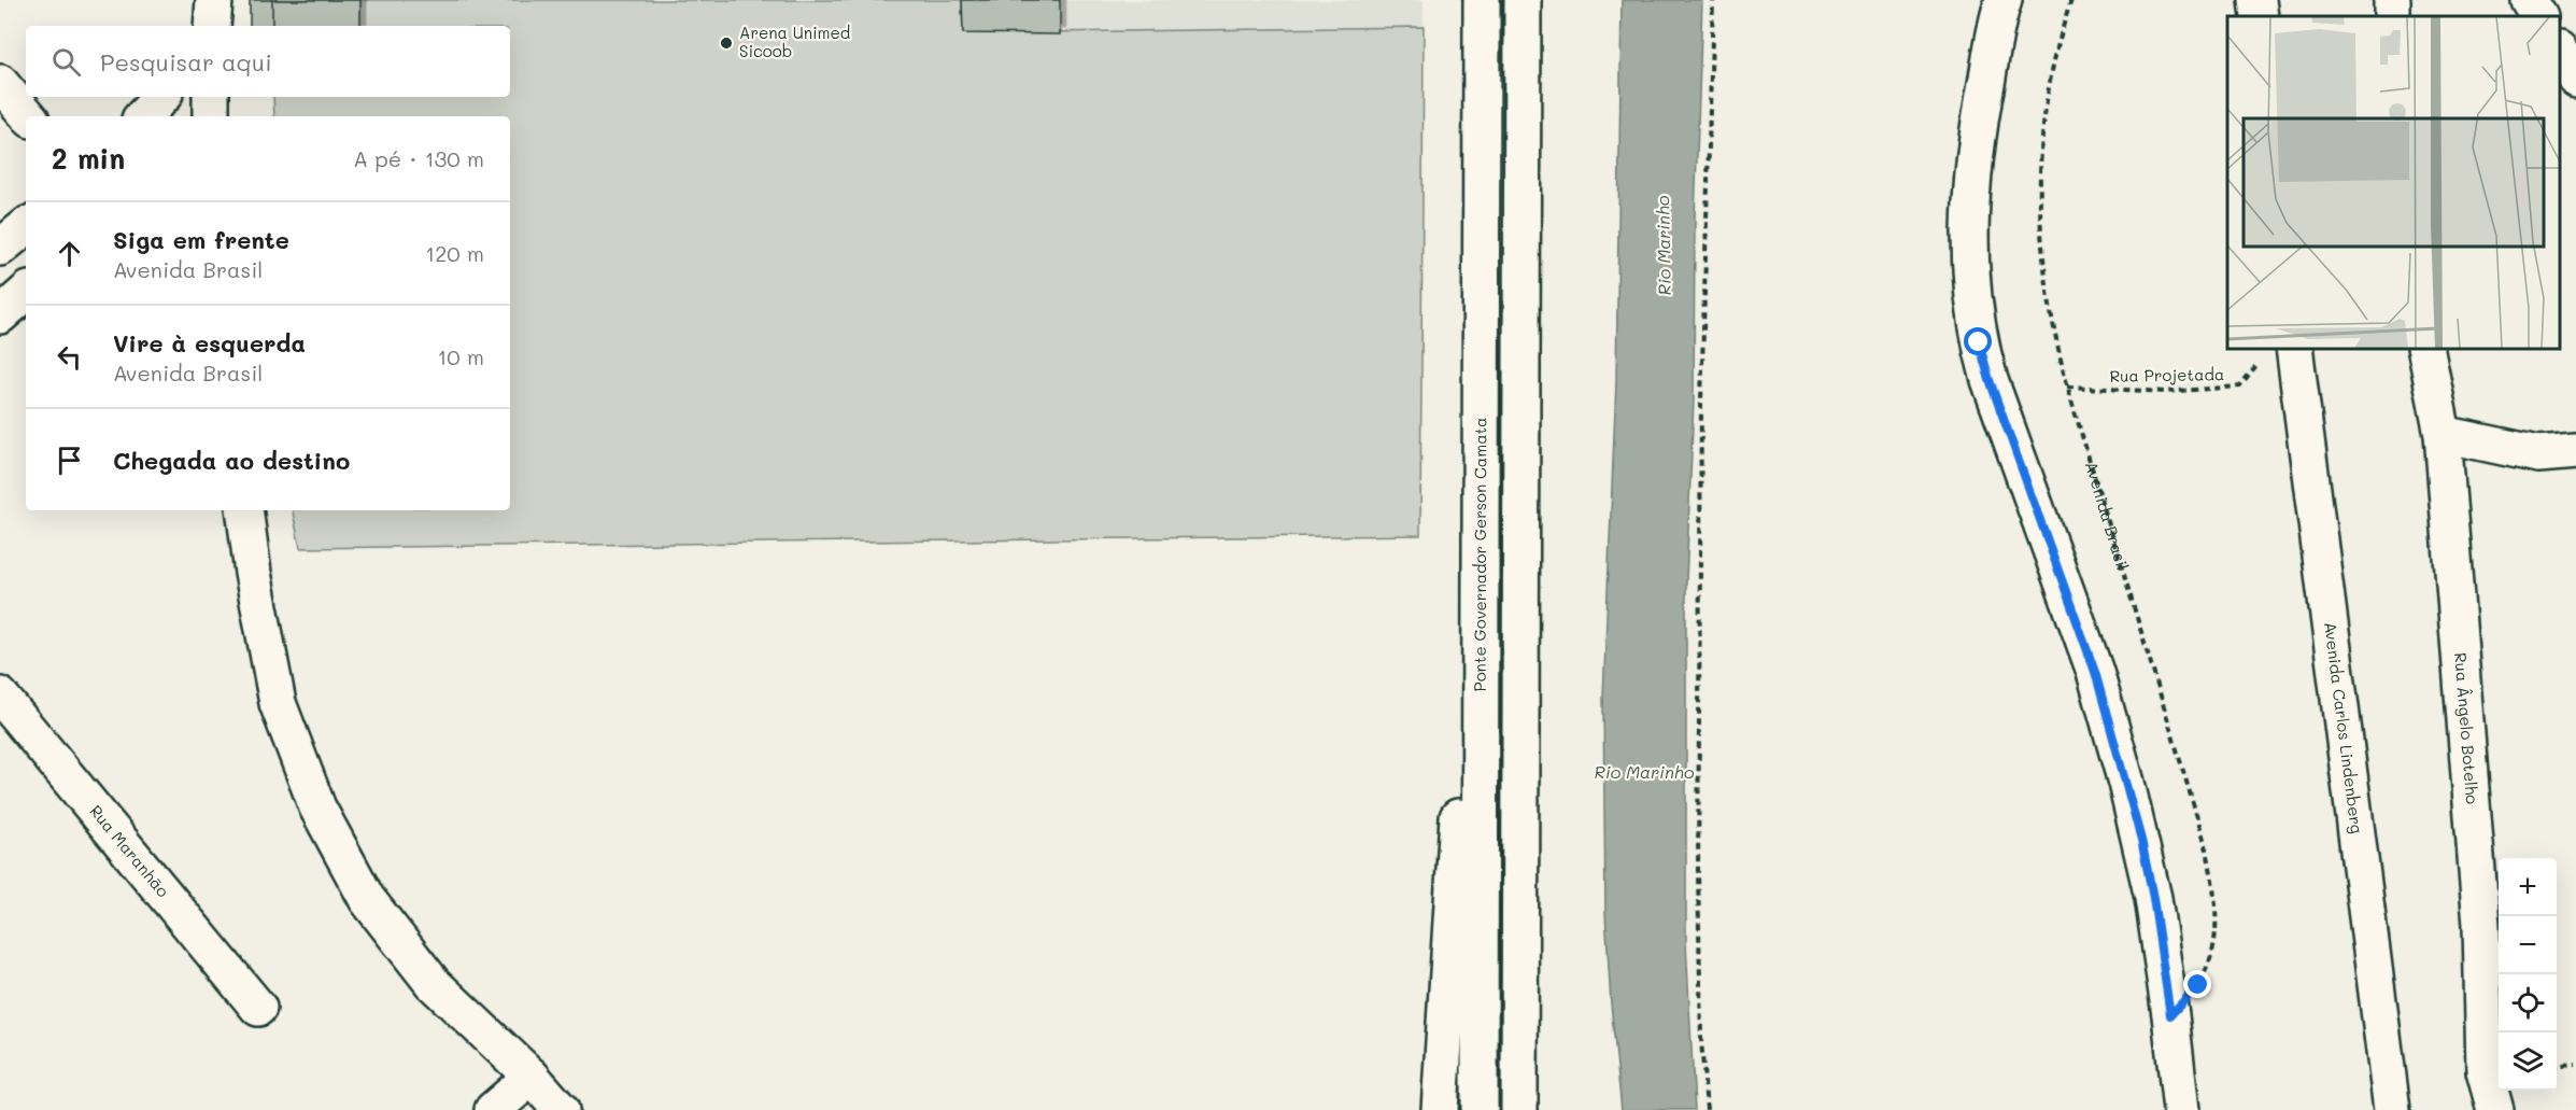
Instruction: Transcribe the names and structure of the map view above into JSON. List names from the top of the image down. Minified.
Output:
{"streets":{"main road":["Ponte Governador Gerson Camata","Rua Ângelo Botelho","Avenida Carlos Lindenberg","Rua Maranhão"],"path":["Rua Projetada","Avenida Brasil"]},"crossings":[["Rua Projetada","Avenida Brasil"],["Rua Projetada","Avenida Carlos Lindenberg"]],"water":["Rio Marinho"],"places":["Arena Unimed Sicoob"],"page":{"search":"Pesquisar aqui","heading":["2 min","A pé · 130 m"],"list":[["Siga em frente","Avenida Brasil","120 m"],["Vire à esquerda","Avenida Brasil","10 m"],"Chegada ao destino"],"map_buttons":["+","−"]}}
